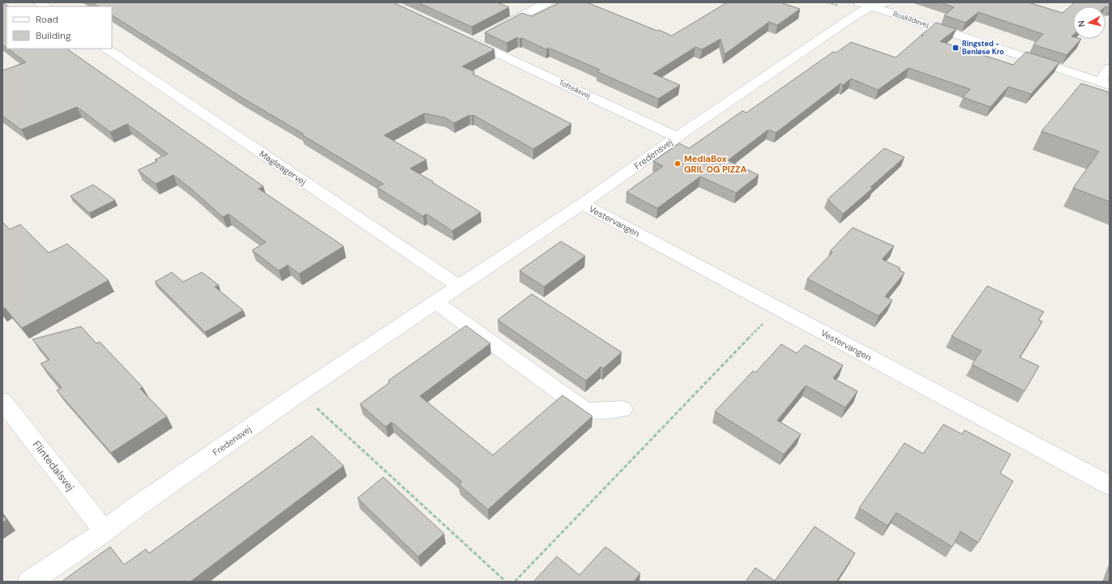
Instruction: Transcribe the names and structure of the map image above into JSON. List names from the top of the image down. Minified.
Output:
{"streets":{"street":["Roskildevej","Tofteåsvej","Fredensvej","Magleagervej","Vestervangen","Flintedalsvej"]},"crossings":[["Roskildevej","Fredensvej"],["Tofteåsvej","Fredensvej"],["Fredensvej","Magleagervej"],["Fredensvej","Vestervangen"],["Fredensvej","Flintedalsvej"]],"places":{"transit":["Ringsted - Benløse Kro"],"other":["MediaBox GRIL OG PIZZA"]},"legend":["Road","Building"],"north":"left"}
